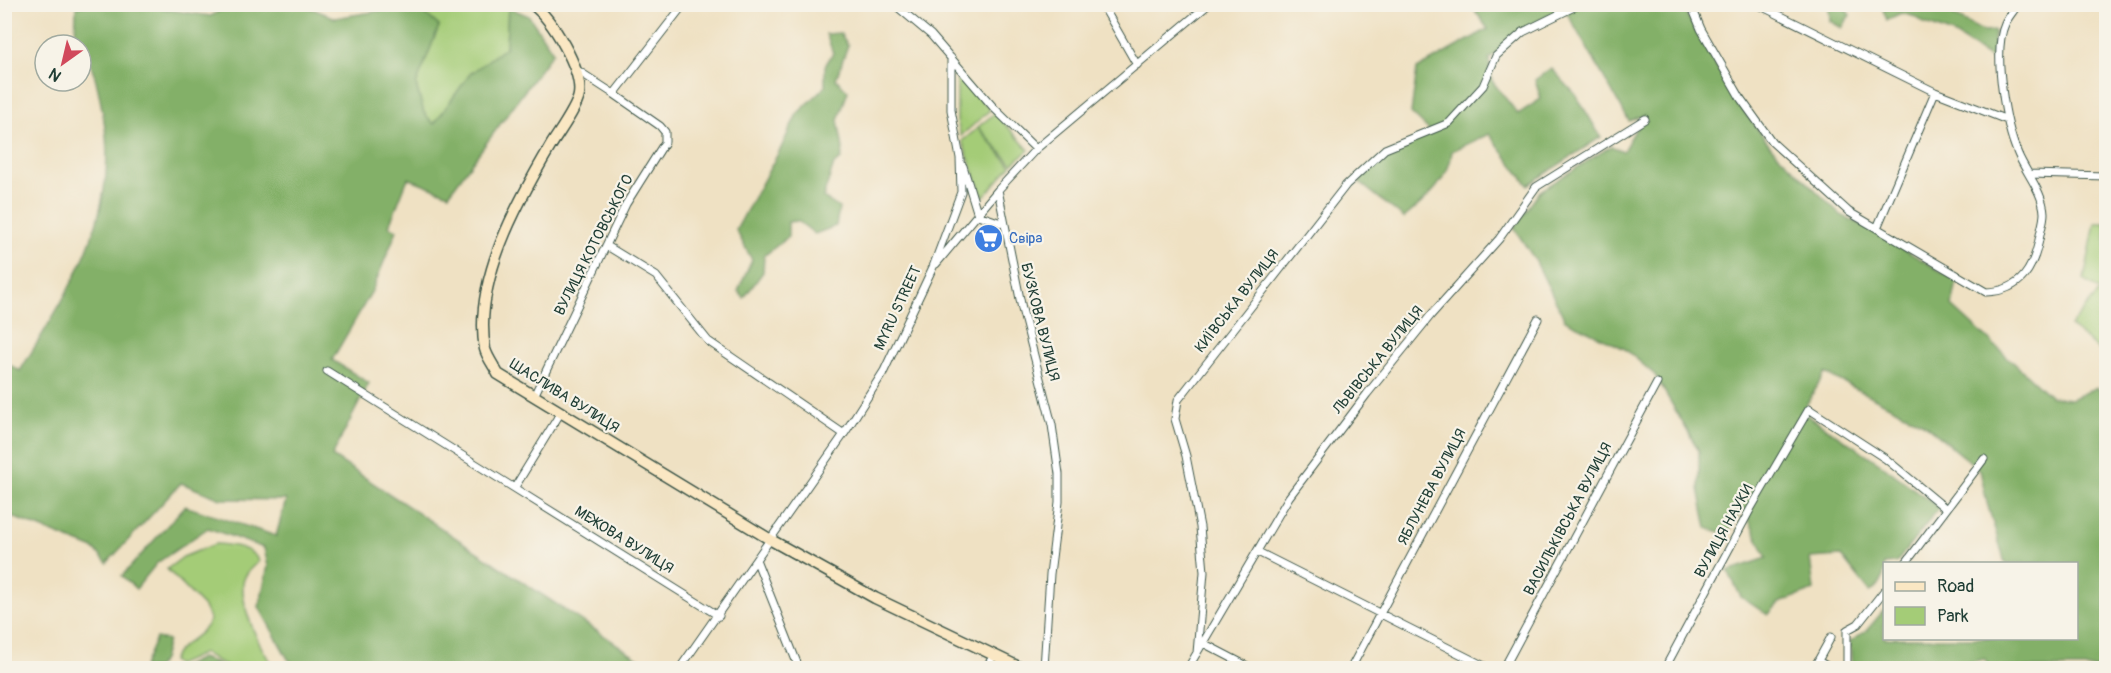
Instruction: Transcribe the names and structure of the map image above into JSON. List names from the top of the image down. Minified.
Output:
{"streets":{"street":["ВУЛИЦЯ КОТОВСЬКОГО","КИЇВСЬКА ВУЛИЦЯ","MYRU STREET","БУЗКОВА ВУЛИЦЯ","ЛЬВІВСЬКА ВУЛИЦЯ","ЩАСЛИВА ВУЛИЦЯ","ЯБЛУНЕВА ВУЛИЦЯ","ВАСИЛЬКІВСЬКА ВУЛИЦЯ","ВУЛИЦЯ НАУКИ","МЕЖОВА ВУЛИЦЯ"]},"crossings":[["ВУЛИЦЯ КОТОВСЬКОГО","ЩАСЛИВА ВУЛИЦЯ"],["КИЇВСЬКА ВУЛИЦЯ","ЛЬВІВСЬКА ВУЛИЦЯ"],["MYRU STREET","ЩАСЛИВА ВУЛИЦЯ"]],"places":{"supermarket":["Свіра"]},"legend":["Road","Park"],"north":"bottom left"}
